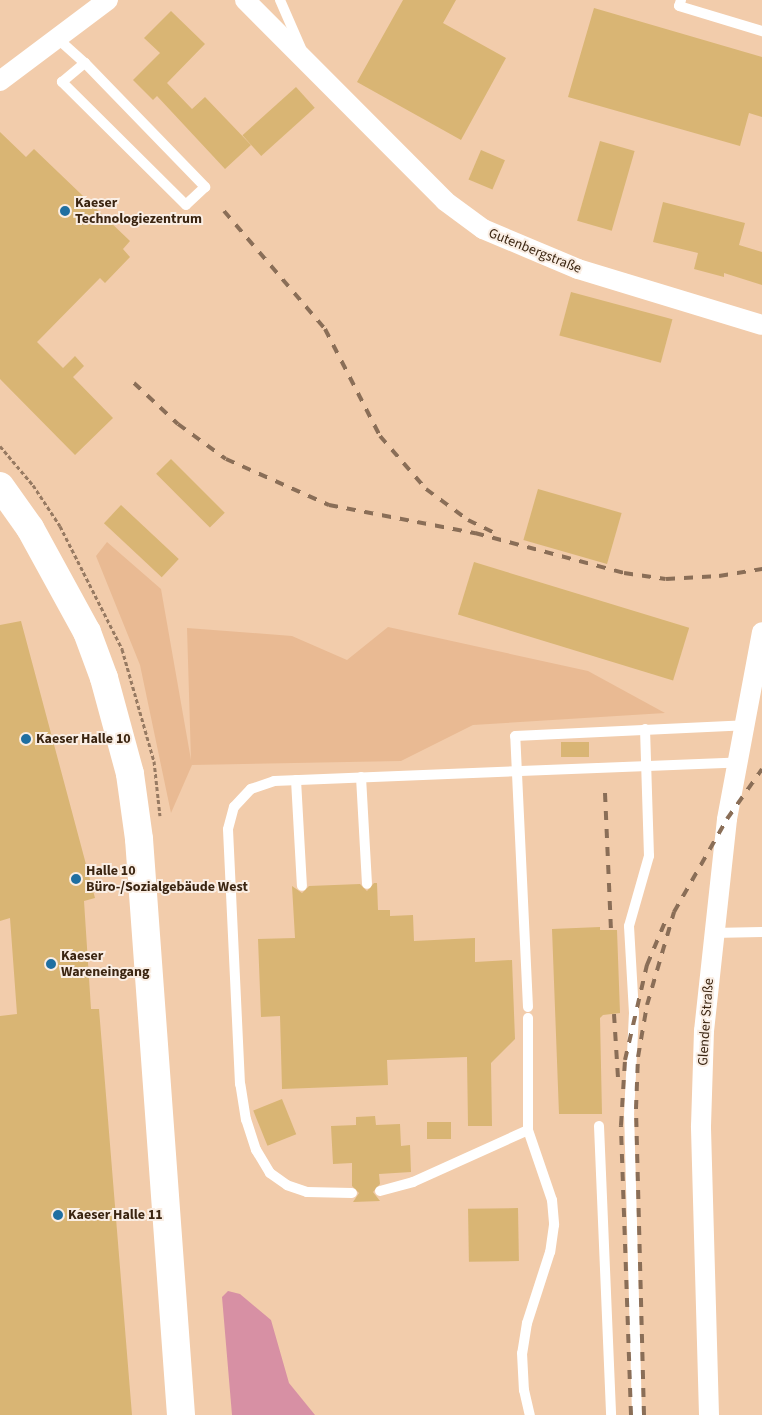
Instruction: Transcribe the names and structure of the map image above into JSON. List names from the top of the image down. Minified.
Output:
{"streets":{"street":["Gutenbergstraße","Glender Straße"]},"places":["Kaeser Technologiezentrum","Kaeser Halle 10","Halle 10 Büro-/Sozialgebäude West","Kaeser Wareneingang","Kaeser Halle 11"]}
